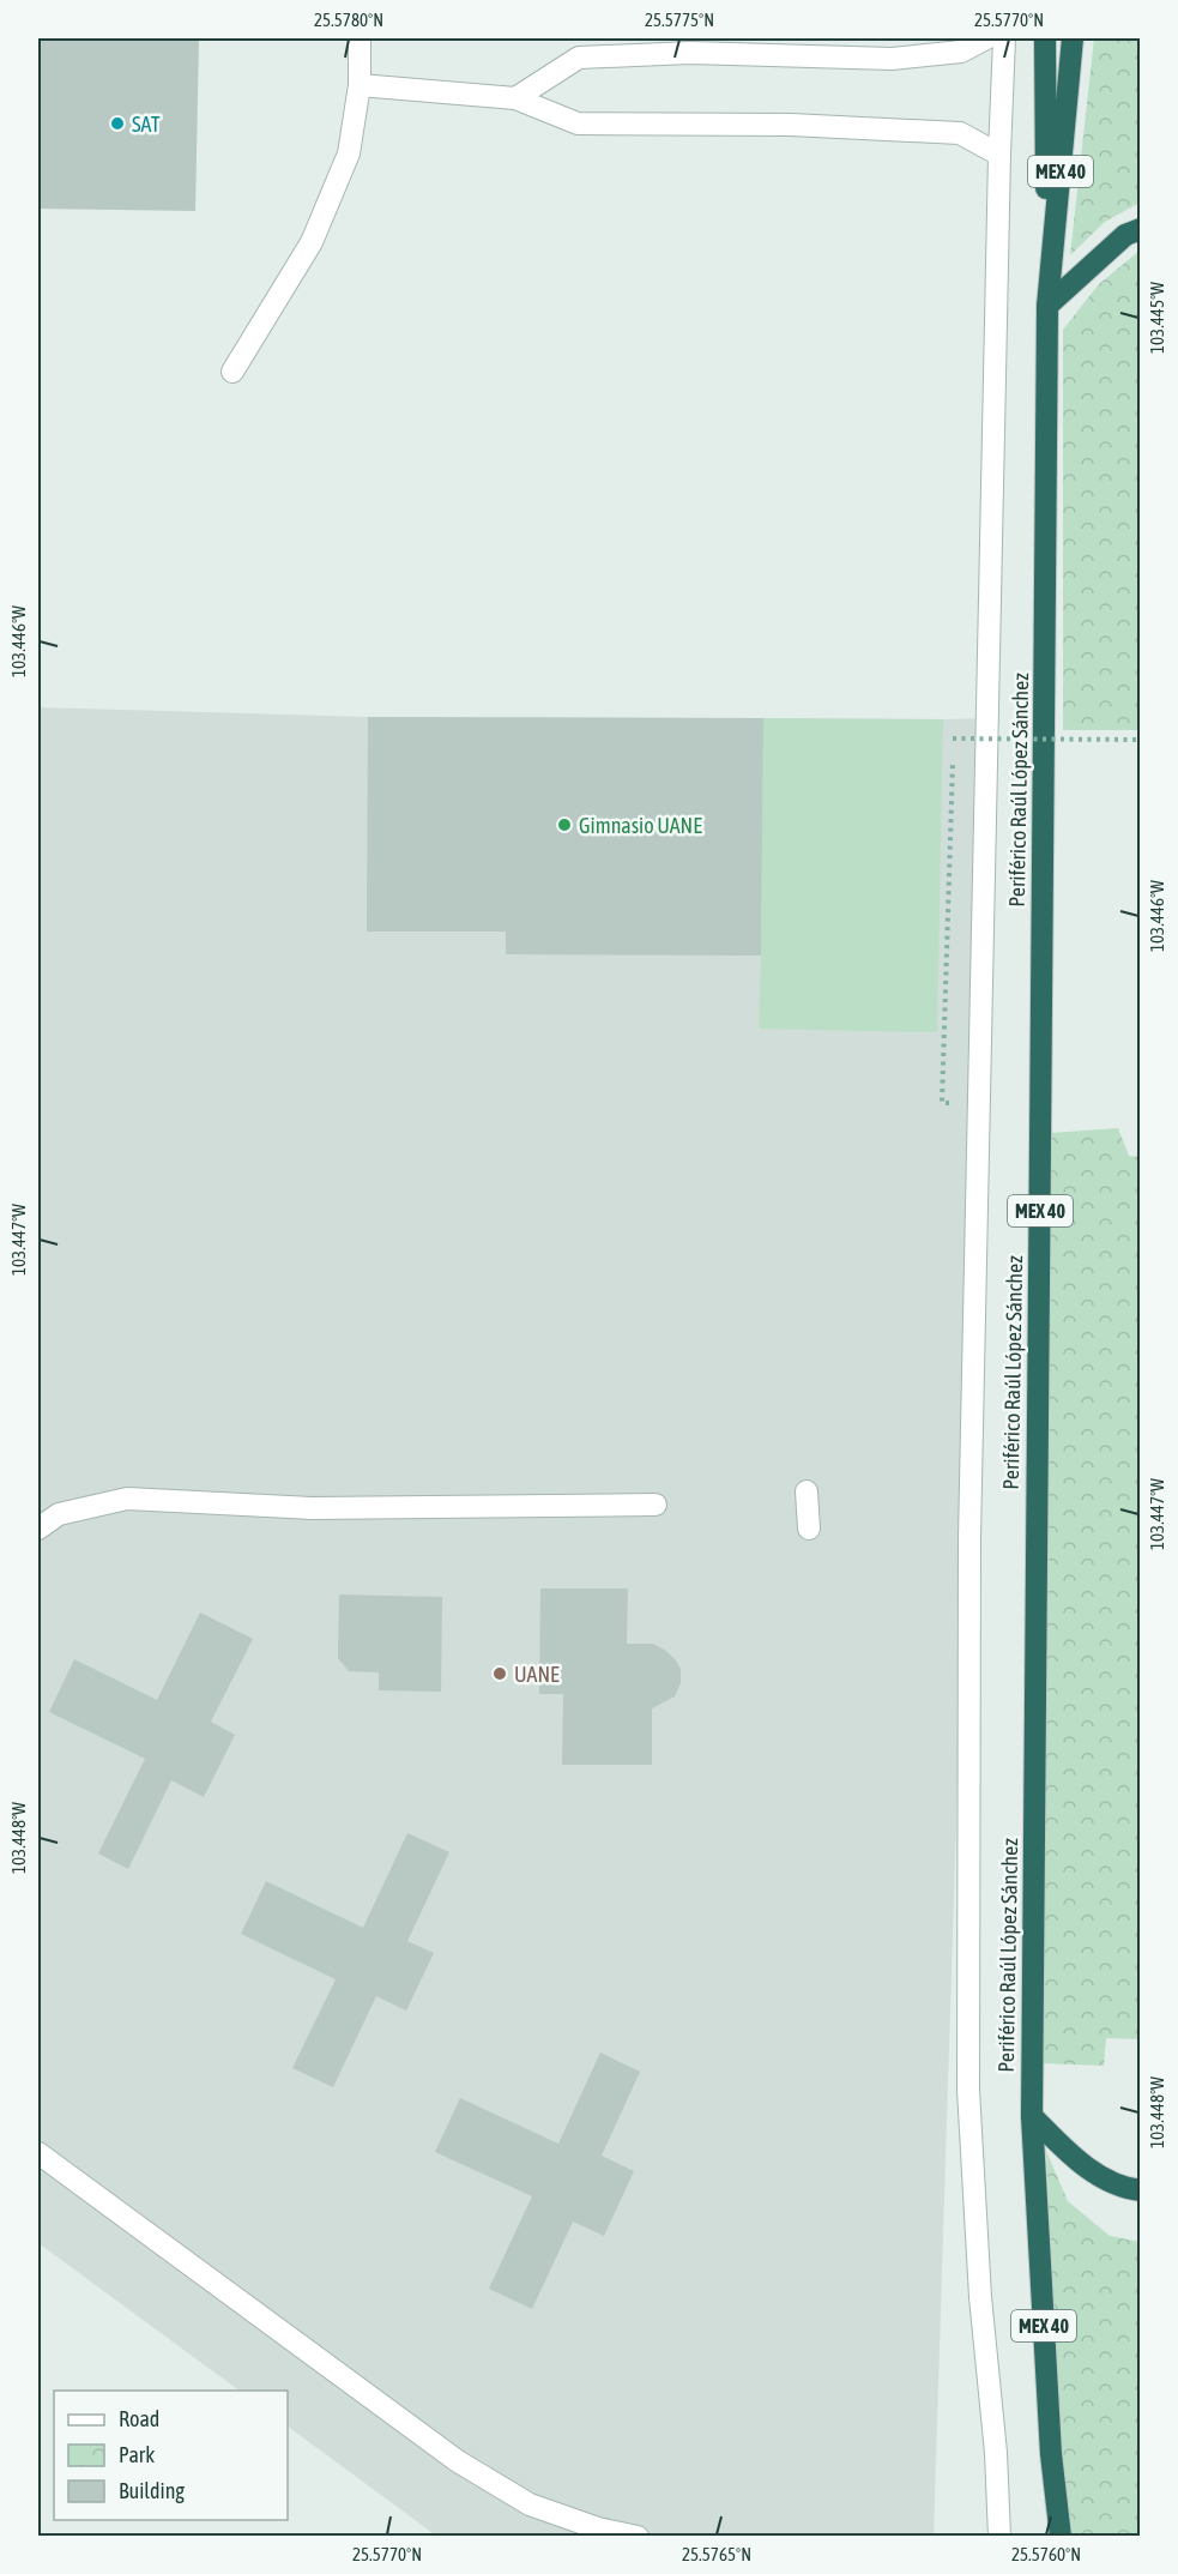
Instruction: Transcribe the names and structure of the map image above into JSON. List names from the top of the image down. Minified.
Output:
{"streets":{"highway":["MEX 40","Periférico Raúl López Sánchez"]},"places":["SAT","Gimnasio UANE","UANE"],"legend":["Road","Park","Building"],"coordinates":["25.5780°N","25.5775°N","25.5770°N","103.445°W","103.446°W","103.447°W","103.448°W","25.5765°N","25.5760°N"]}
